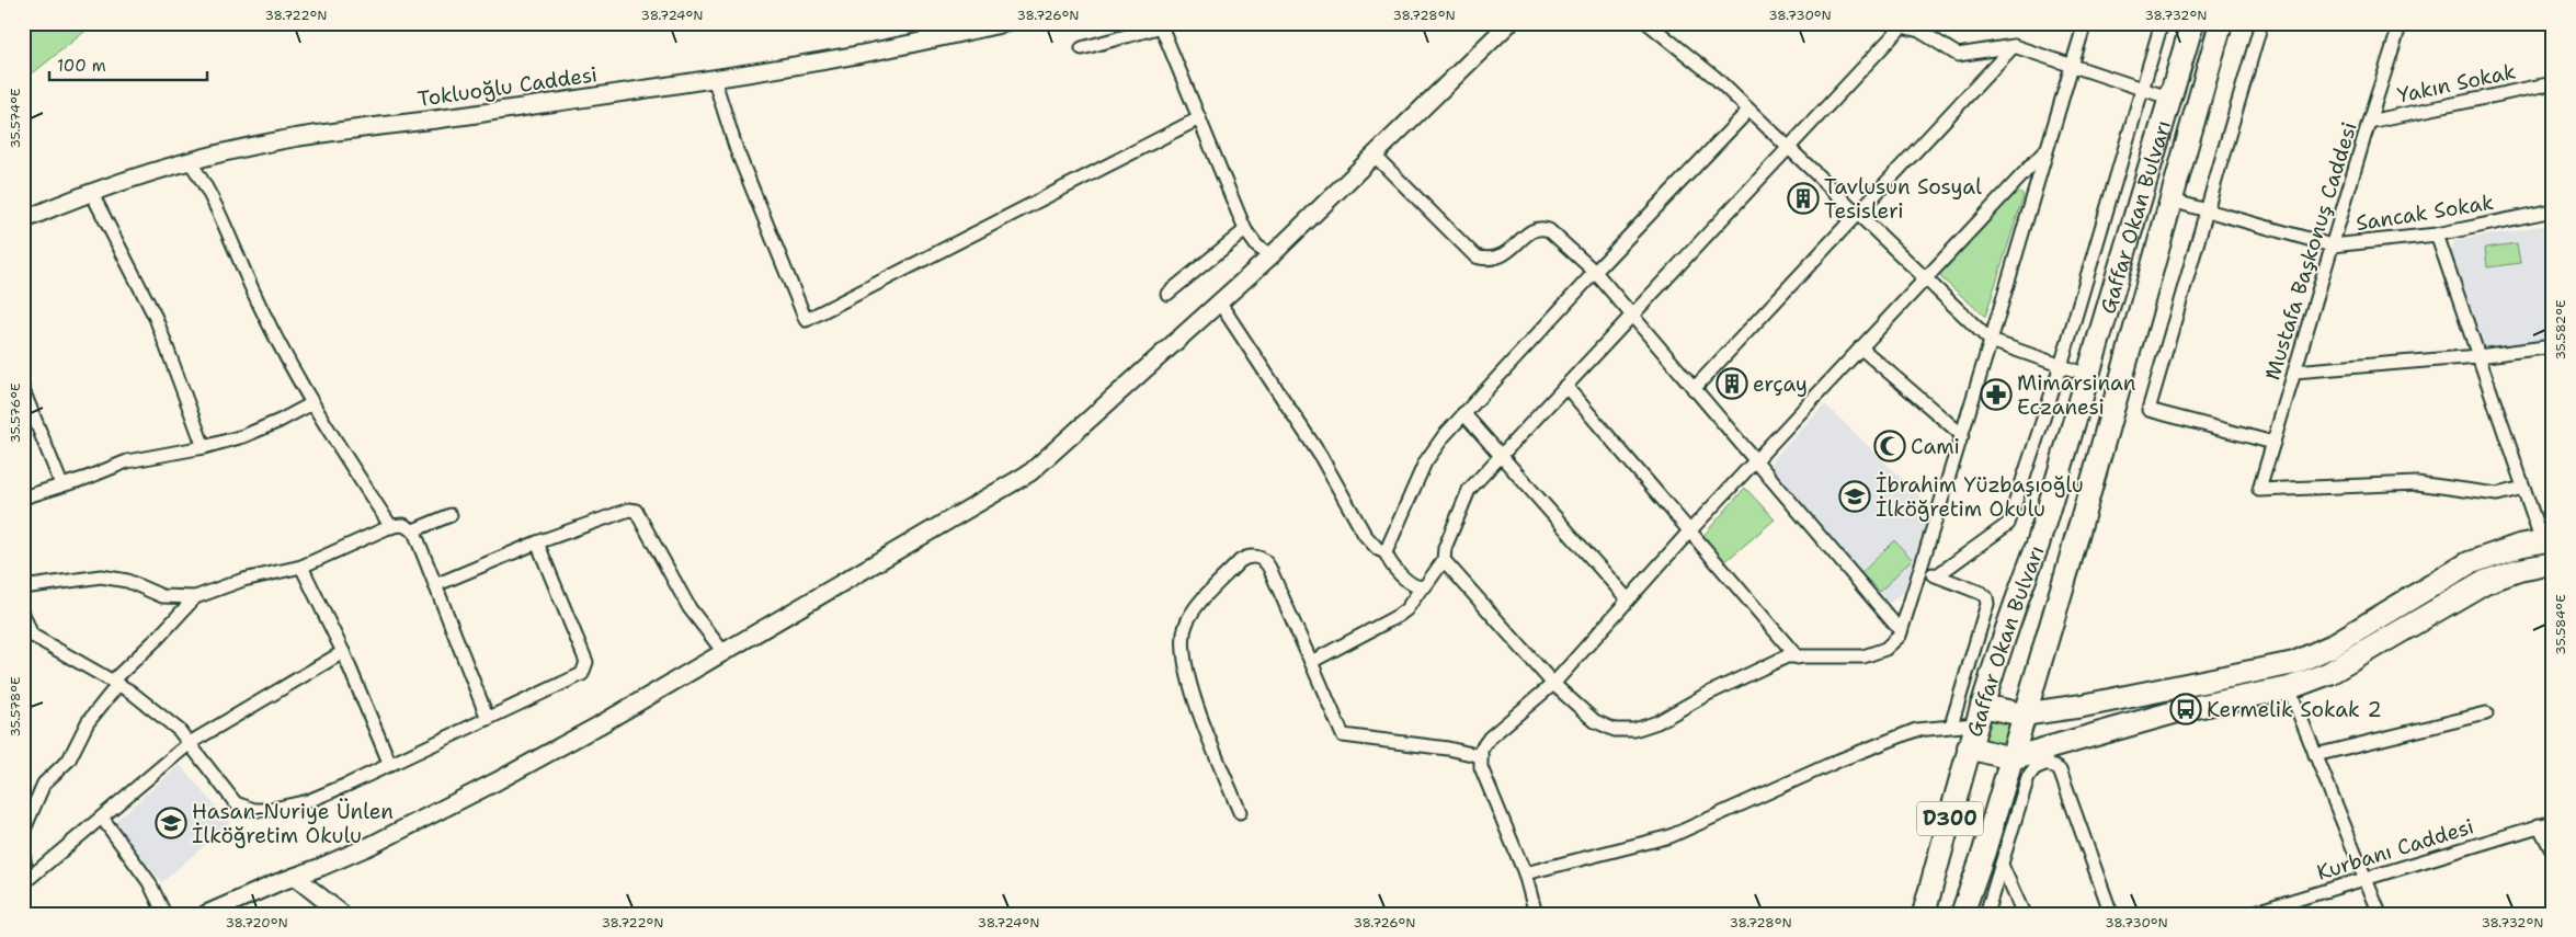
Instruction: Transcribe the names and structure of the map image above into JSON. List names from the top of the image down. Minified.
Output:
{"streets":{"highway":["Gaffar Okan Bulvarı","D300"],"street":["Yakın Sokak","Tokluoğlu Caddesi","Sancak Sokak","Mustafa Başkonuş Caddesi","Kurbanı Caddesi"]},"crossings":[["Yakın Sokak","Mustafa Başkonuş Caddesi"],["Sancak Sokak","Gaffar Okan Bulvarı"],["Sancak Sokak","Mustafa Başkonuş Caddesi"]],"places":{"building":["Tavlusun Sosyal Tesisleri","erçay"],"pharmacy":["Mimarsinan Eczanesi"],"mosque":["Cami"],"school or university":["İbrahim Yüzbaşıoğlu İlköğretim Okulu","Hasan-Nuriye Ünlen İlköğretim Okulu"],"bus stop":["Kermelik Sokak 2"]},"scale_bar":"100 m","coordinates":["38.722°N","38.724°N","38.726°N","38.728°N","38.730°N","38.732°N","35.574°E","35.582°E","35.576°E","35.584°E","35.578°E","38.720°N"]}
